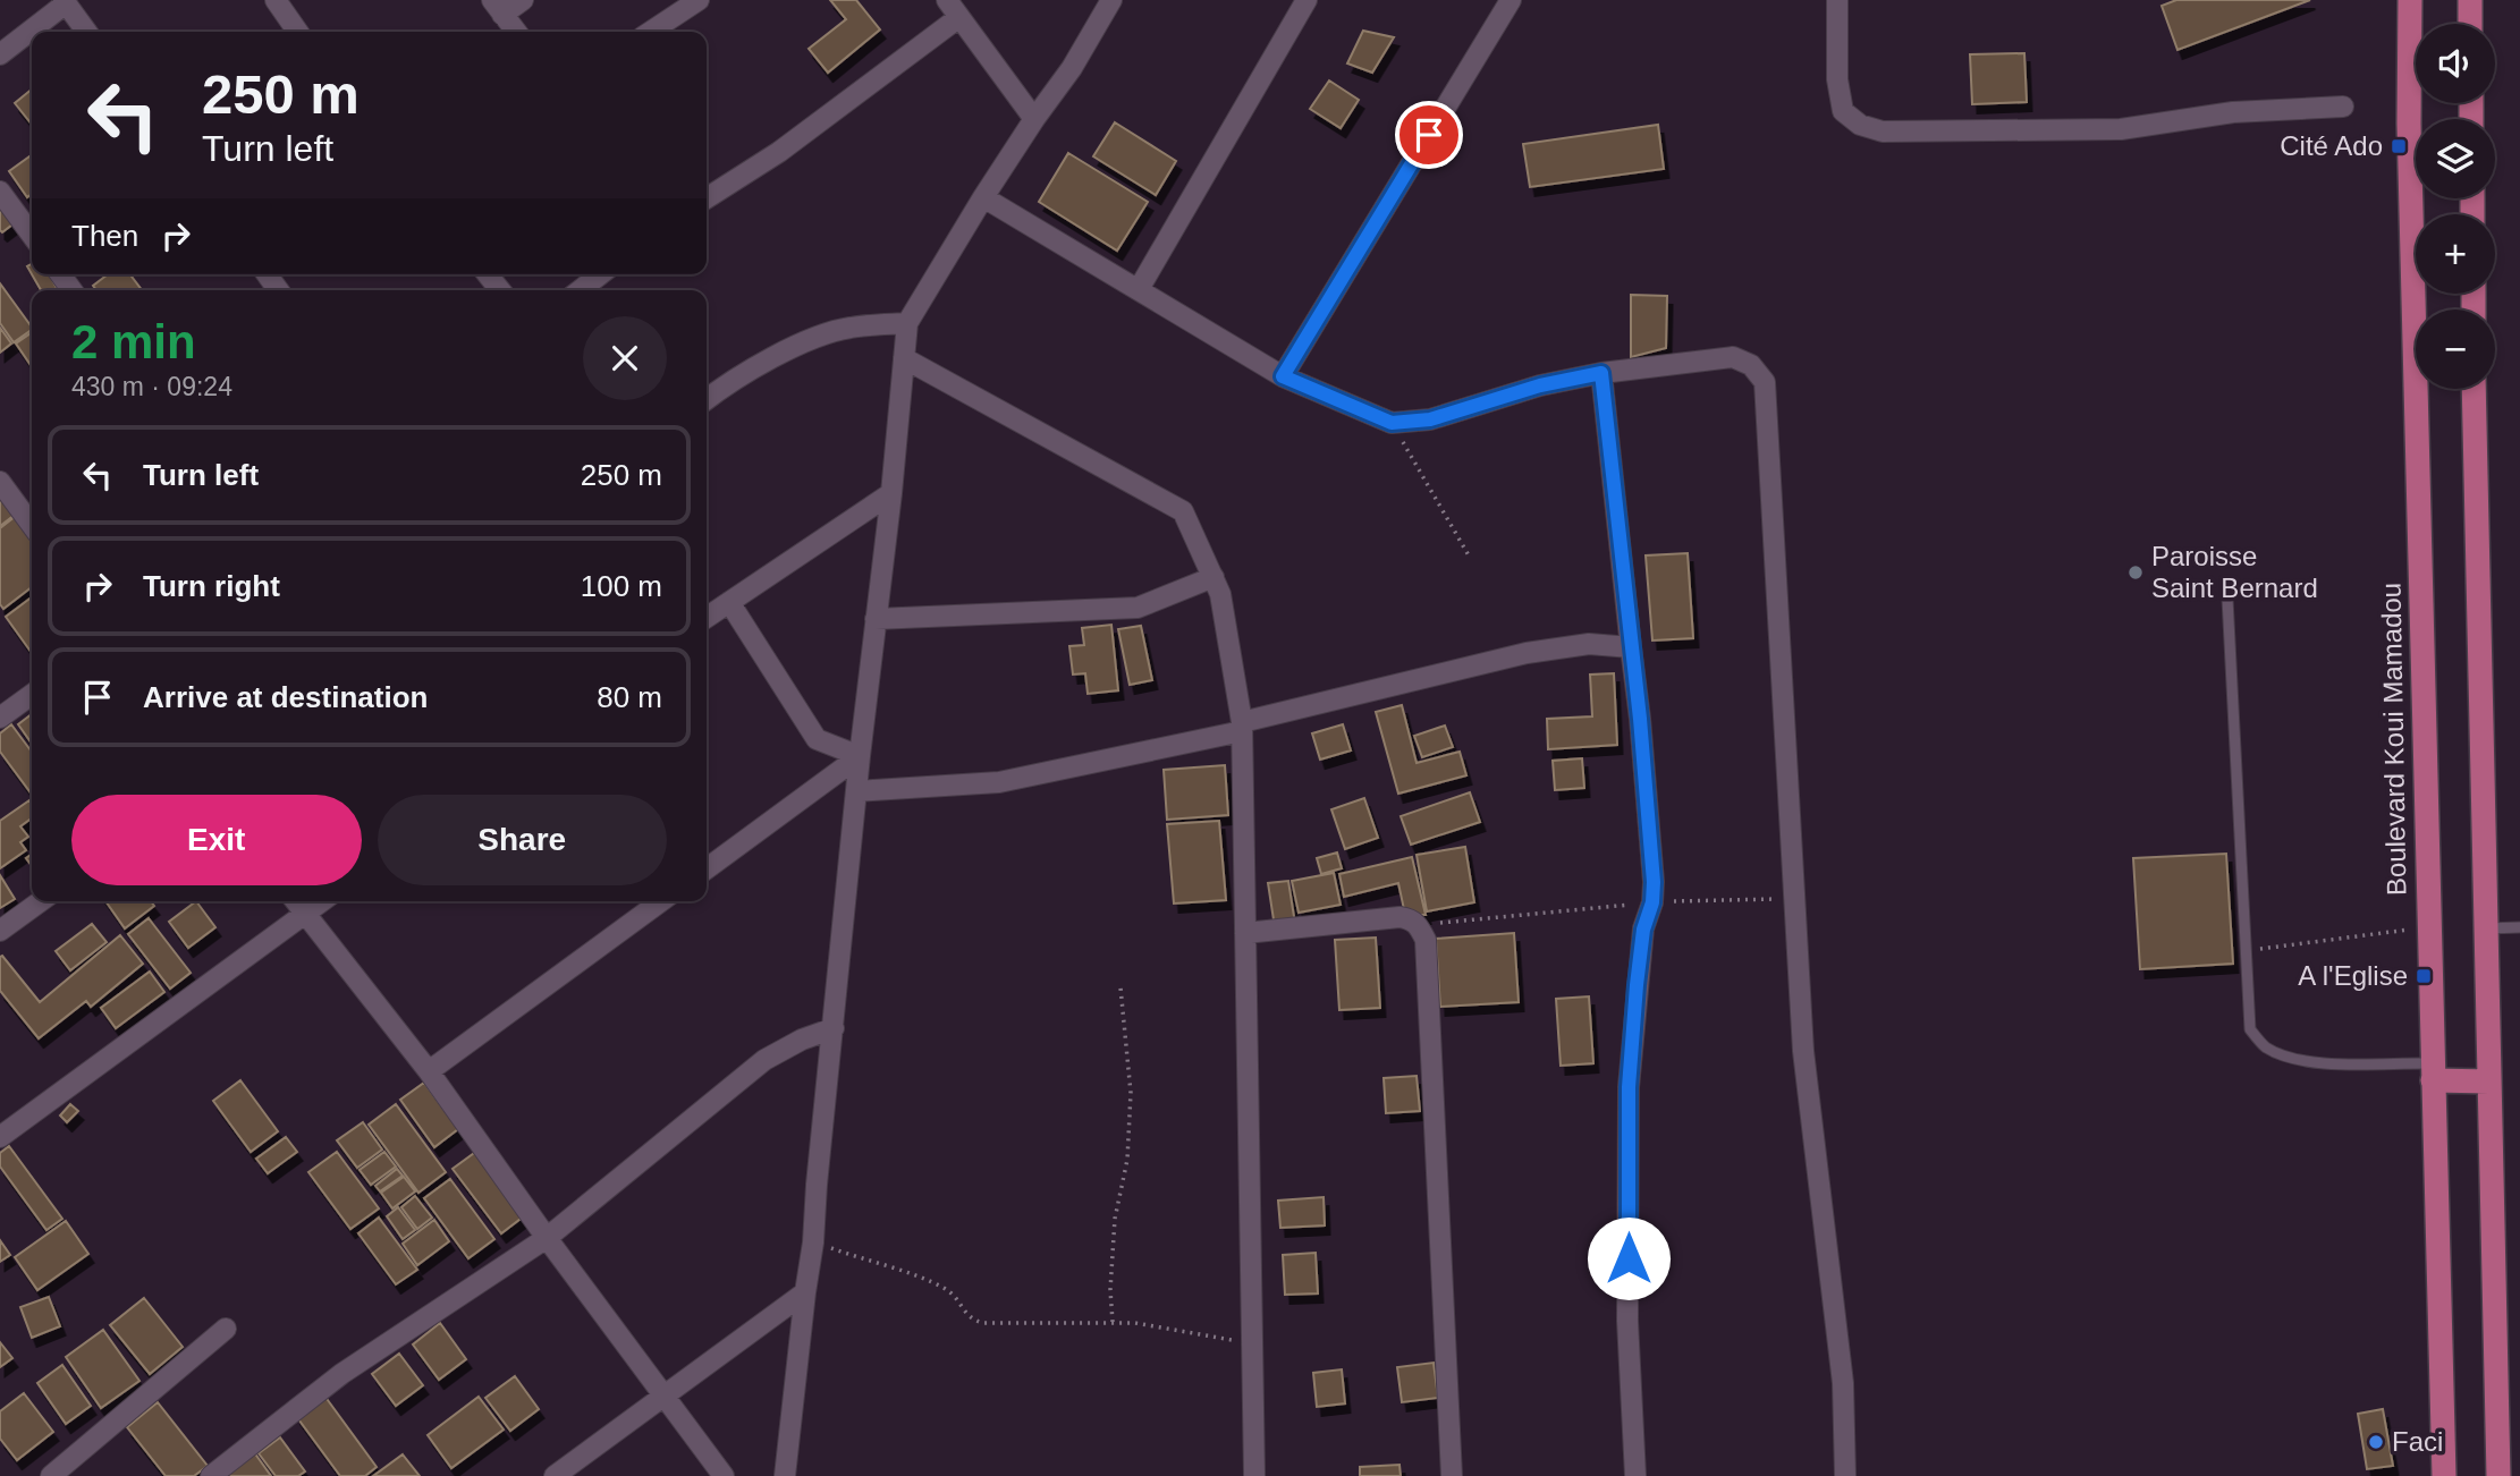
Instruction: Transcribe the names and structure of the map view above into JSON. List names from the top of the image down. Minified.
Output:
{"streets":{"main road":["Boulevard Koui Mamadou"]},"places":{"transit":["Cité Ado","A l'Eglise"],"other":["Paroisse Saint Bernard","Faci"]},"page":{"map_buttons":["+","−"],"turn":["250 m","Turn left"],"then":"Then","heading":["2 min","430 m · 09:24"],"list":[{"name":"Turn left","value":"250 m"},{"name":"Turn right","value":"100 m"},{"name":"Arrive at destination","value":"80 m"}],"buttons":["Exit","Share"]}}
